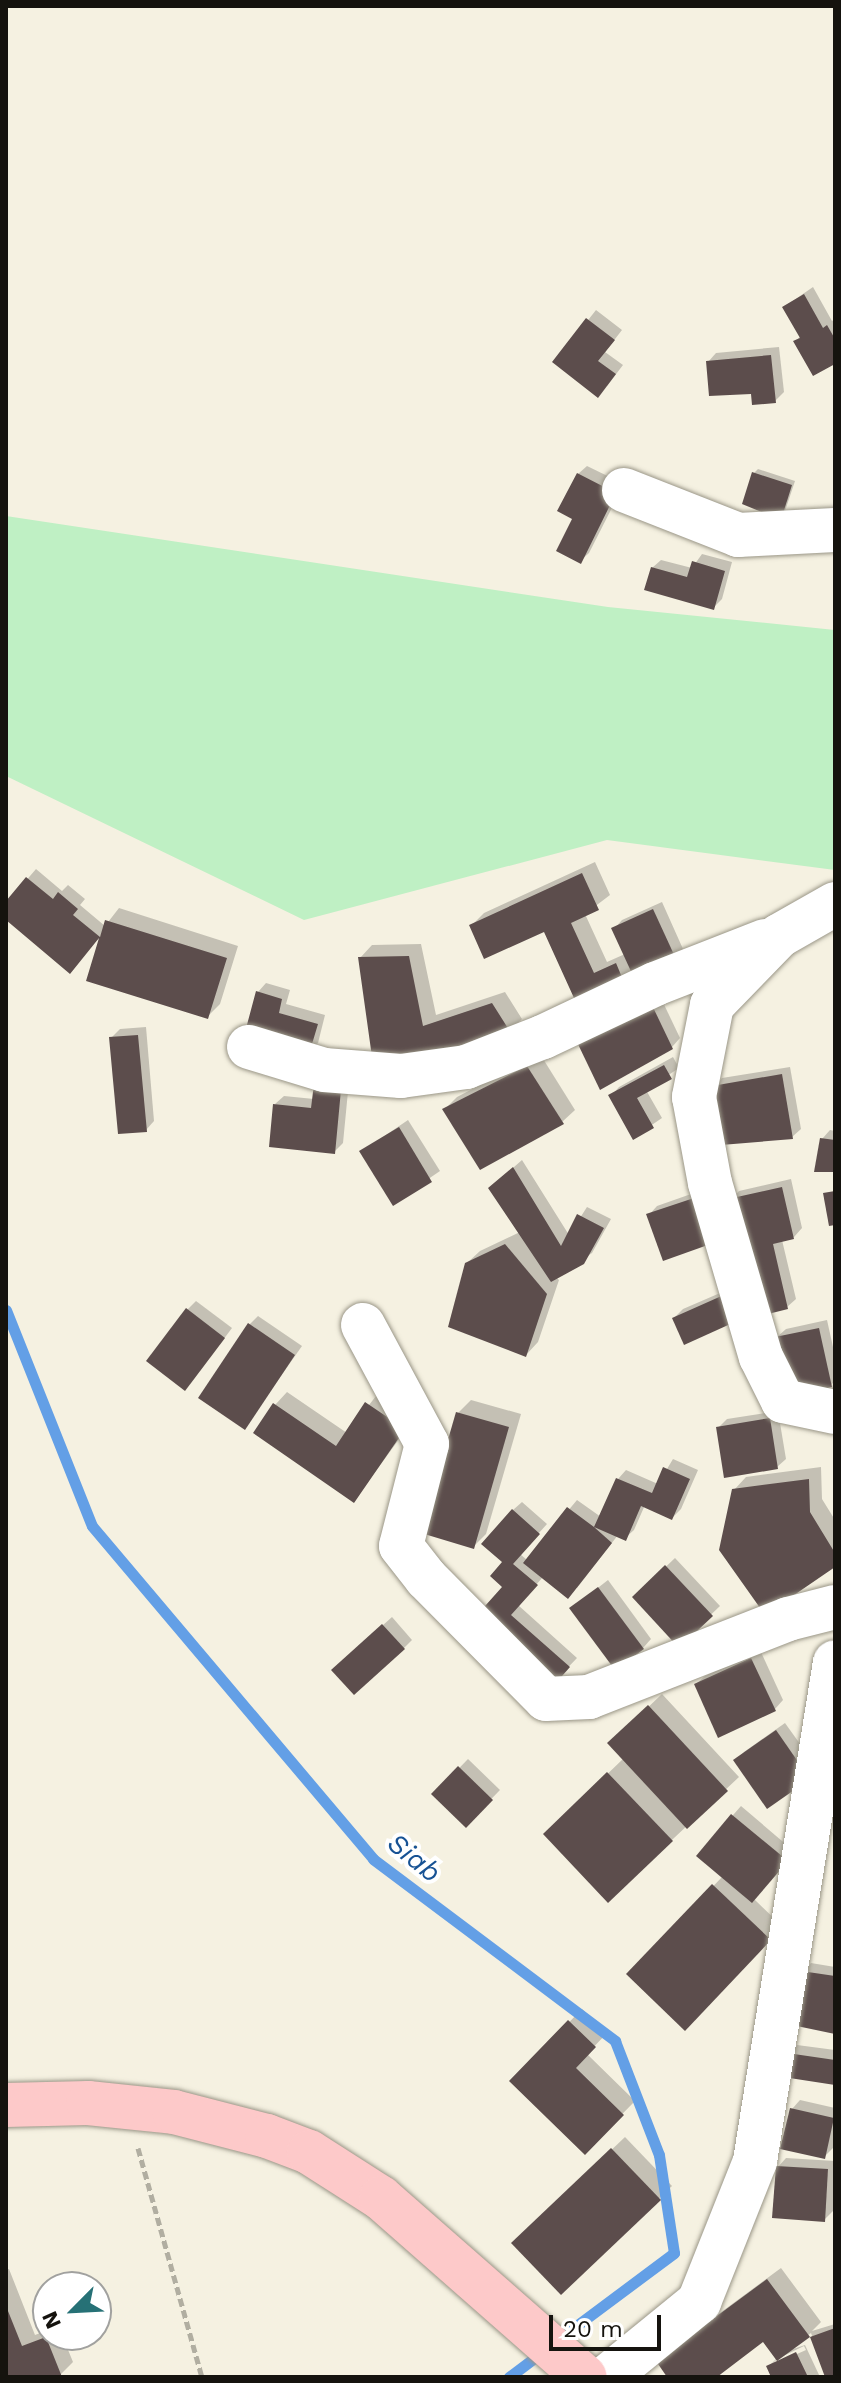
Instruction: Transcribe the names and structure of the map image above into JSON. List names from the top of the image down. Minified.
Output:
{"water":["Siab"],"scale_bar":"20 m","north":"bottom left"}
